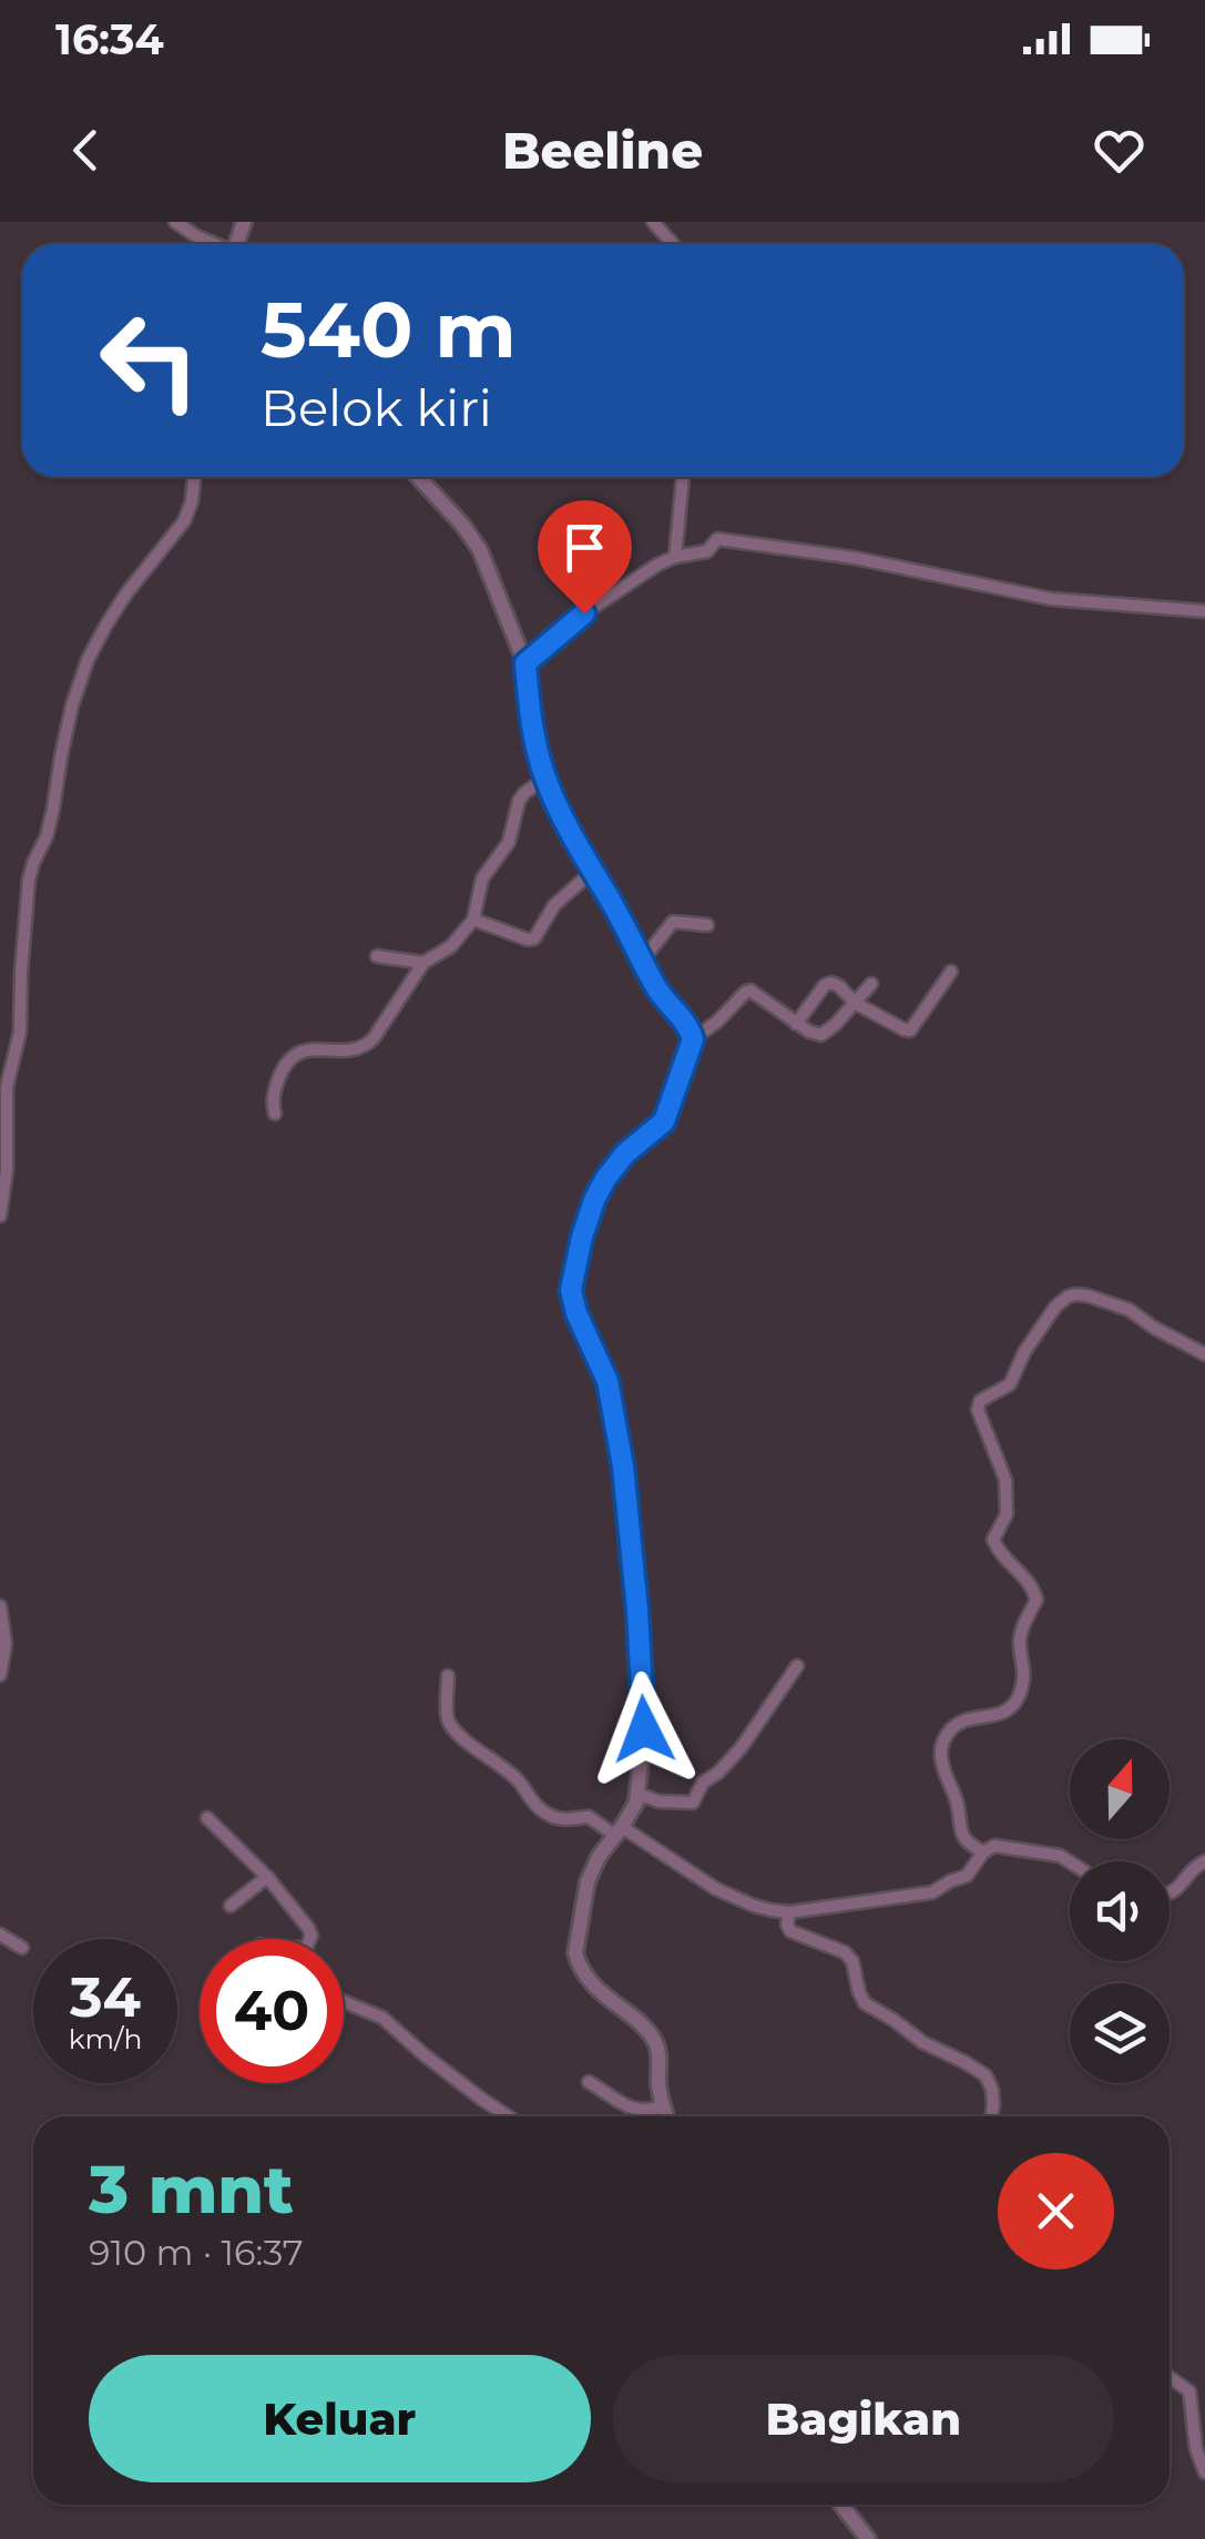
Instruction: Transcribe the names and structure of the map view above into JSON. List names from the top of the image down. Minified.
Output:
{"north":"top","page":{"status":"16:34","header":"Beeline","turn":["540 m","Belok kiri"],"speed":"34 km/h","limit":"40","heading":["3 mnt","910 m · 16:37"],"buttons":["Keluar","Bagikan"]}}
